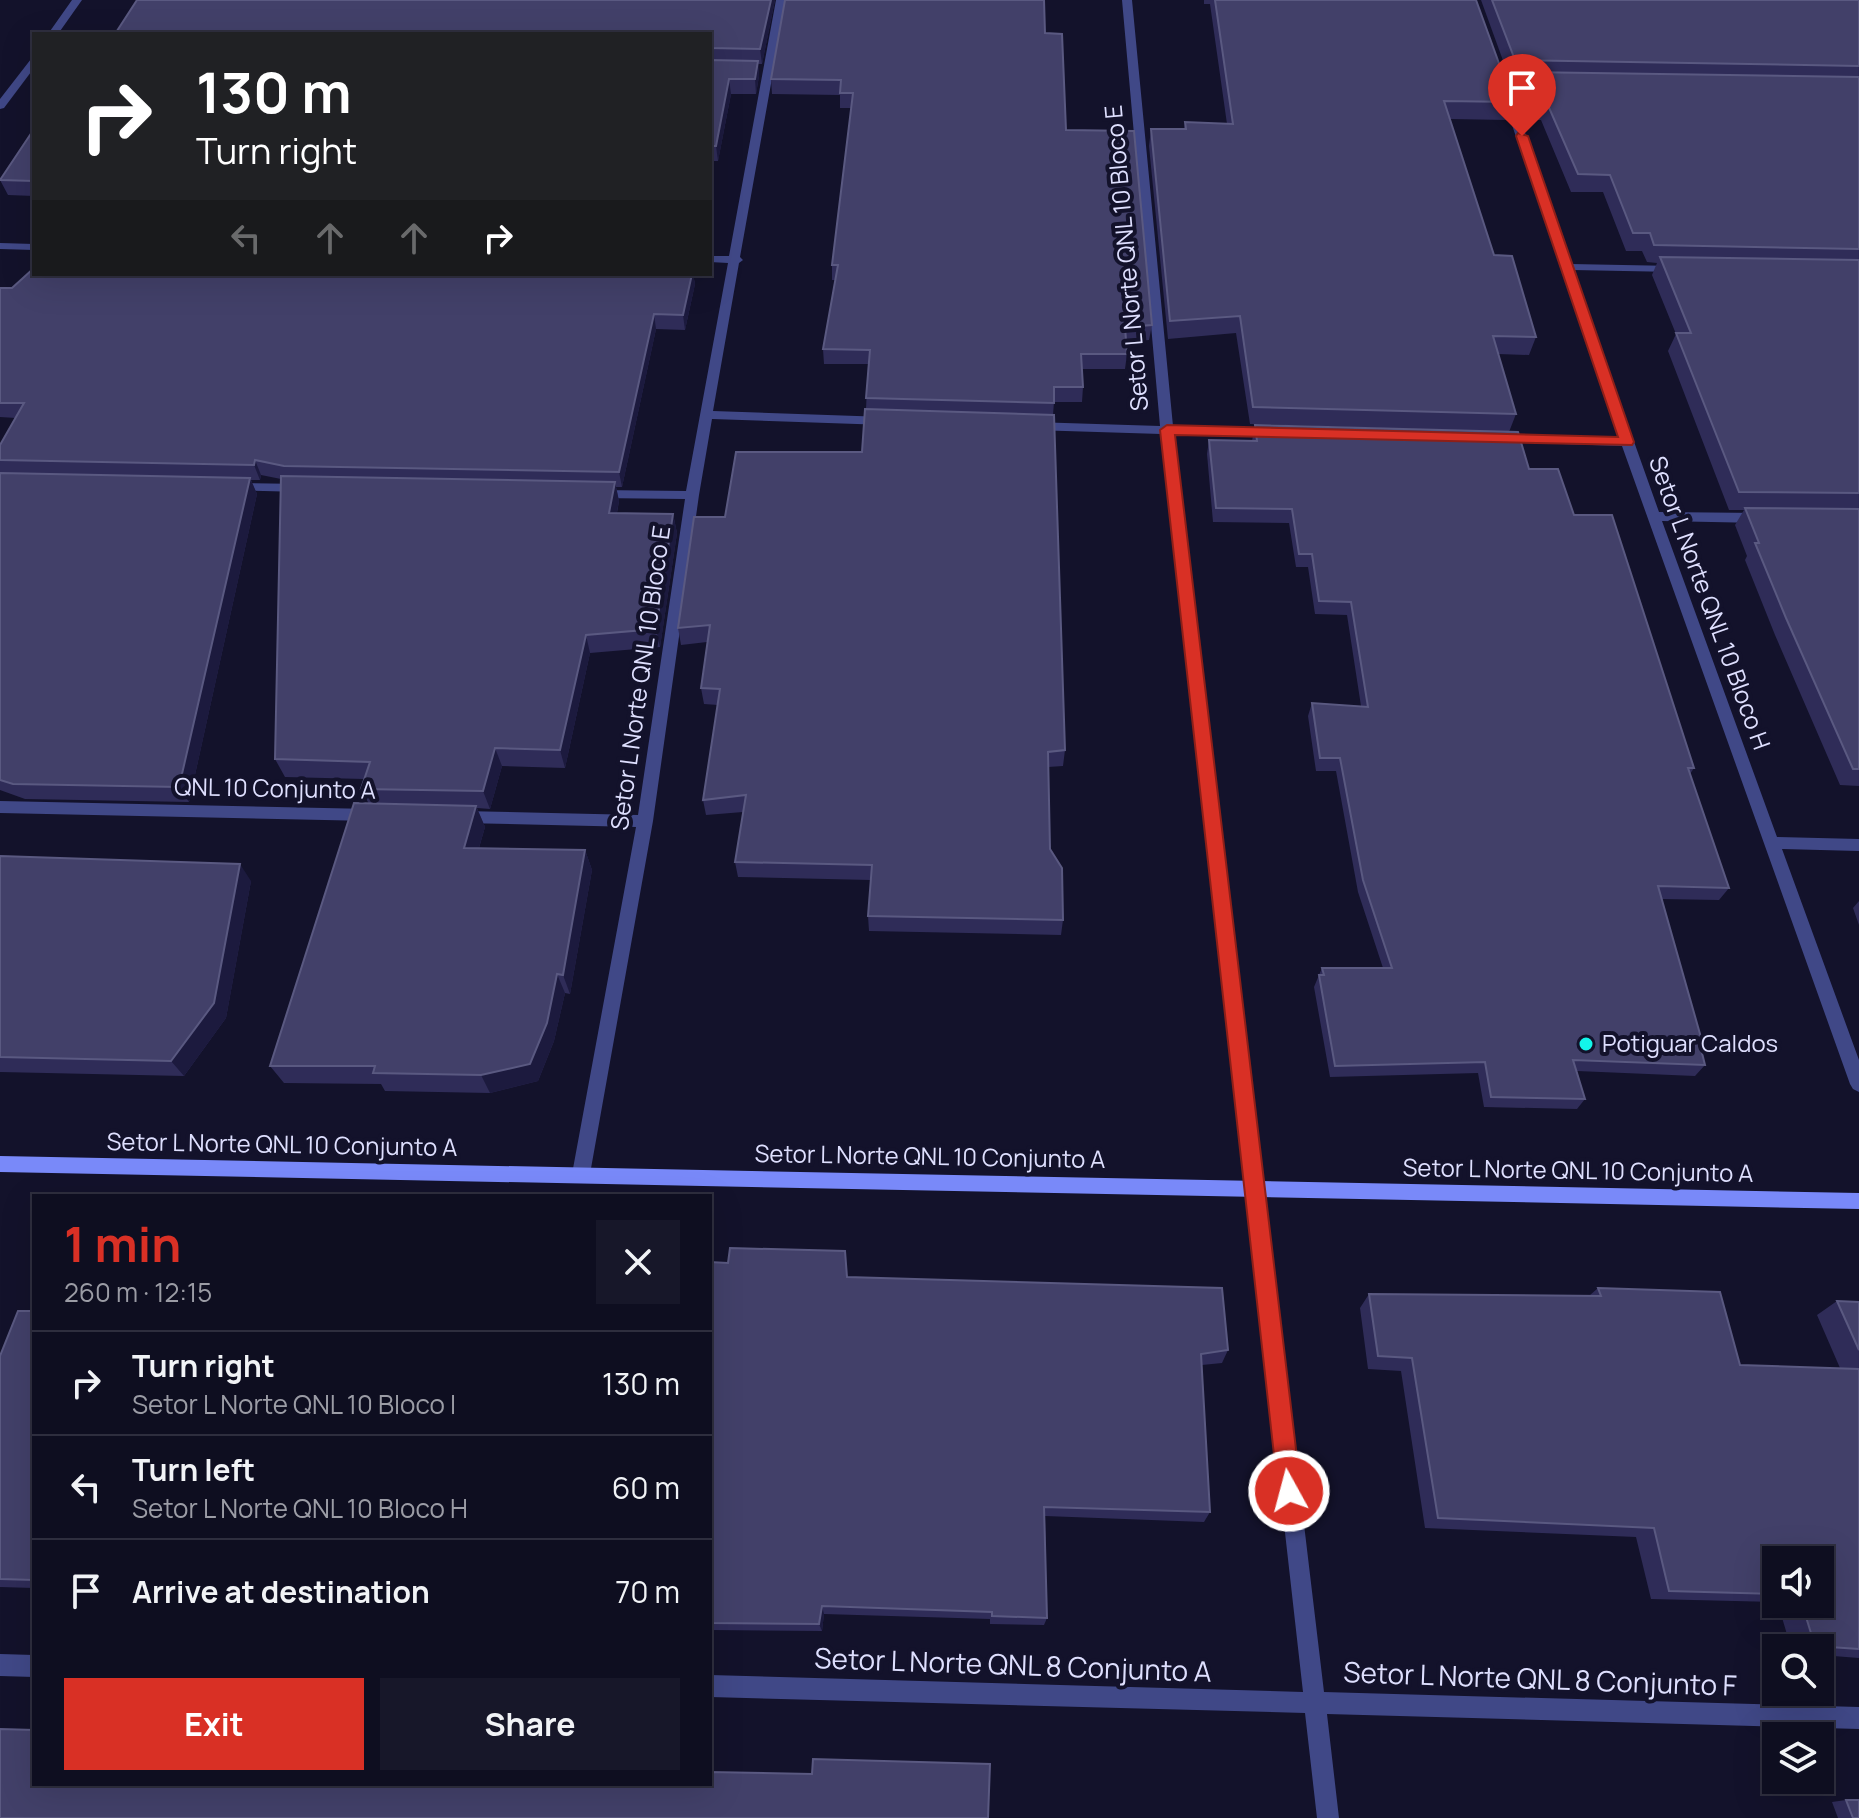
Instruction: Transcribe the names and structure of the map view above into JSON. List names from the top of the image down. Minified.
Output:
{"streets":{"main road":["Setor L Norte QNL 10 Conjunto A"],"street":["Setor L Norte QNL 10 Bloco E","Setor L Norte QNL 10 Bloco H","QNL 10 Conjunto A","Setor L Norte QNL 8 Conjunto A","Setor L Norte QNL 8 Conjunto F"]},"crossings":[["Setor L Norte QNL 10 Bloco E","Setor L Norte QNL 10 Conjunto A"],["Setor L Norte QNL 10 Bloco E","Setor L Norte QNL 8 Conjunto A"],["Setor L Norte QNL 10 Bloco E","Setor L Norte QNL 8 Conjunto F"],["Setor L Norte QNL 8 Conjunto A","Setor L Norte QNL 8 Conjunto F"]],"places":["Potiguar Caldos"],"page":{"turn":["130 m","Turn right"],"heading":["1 min","260 m · 12:15"],"list":[{"name":"Turn right","note":"Setor L Norte QNL 10 Bloco I","value":"130 m"},{"name":"Turn left","note":"Setor L Norte QNL 10 Bloco H","value":"60 m"},{"name":"Arrive at destination","value":"70 m"}],"buttons":["Exit","Share"]}}
